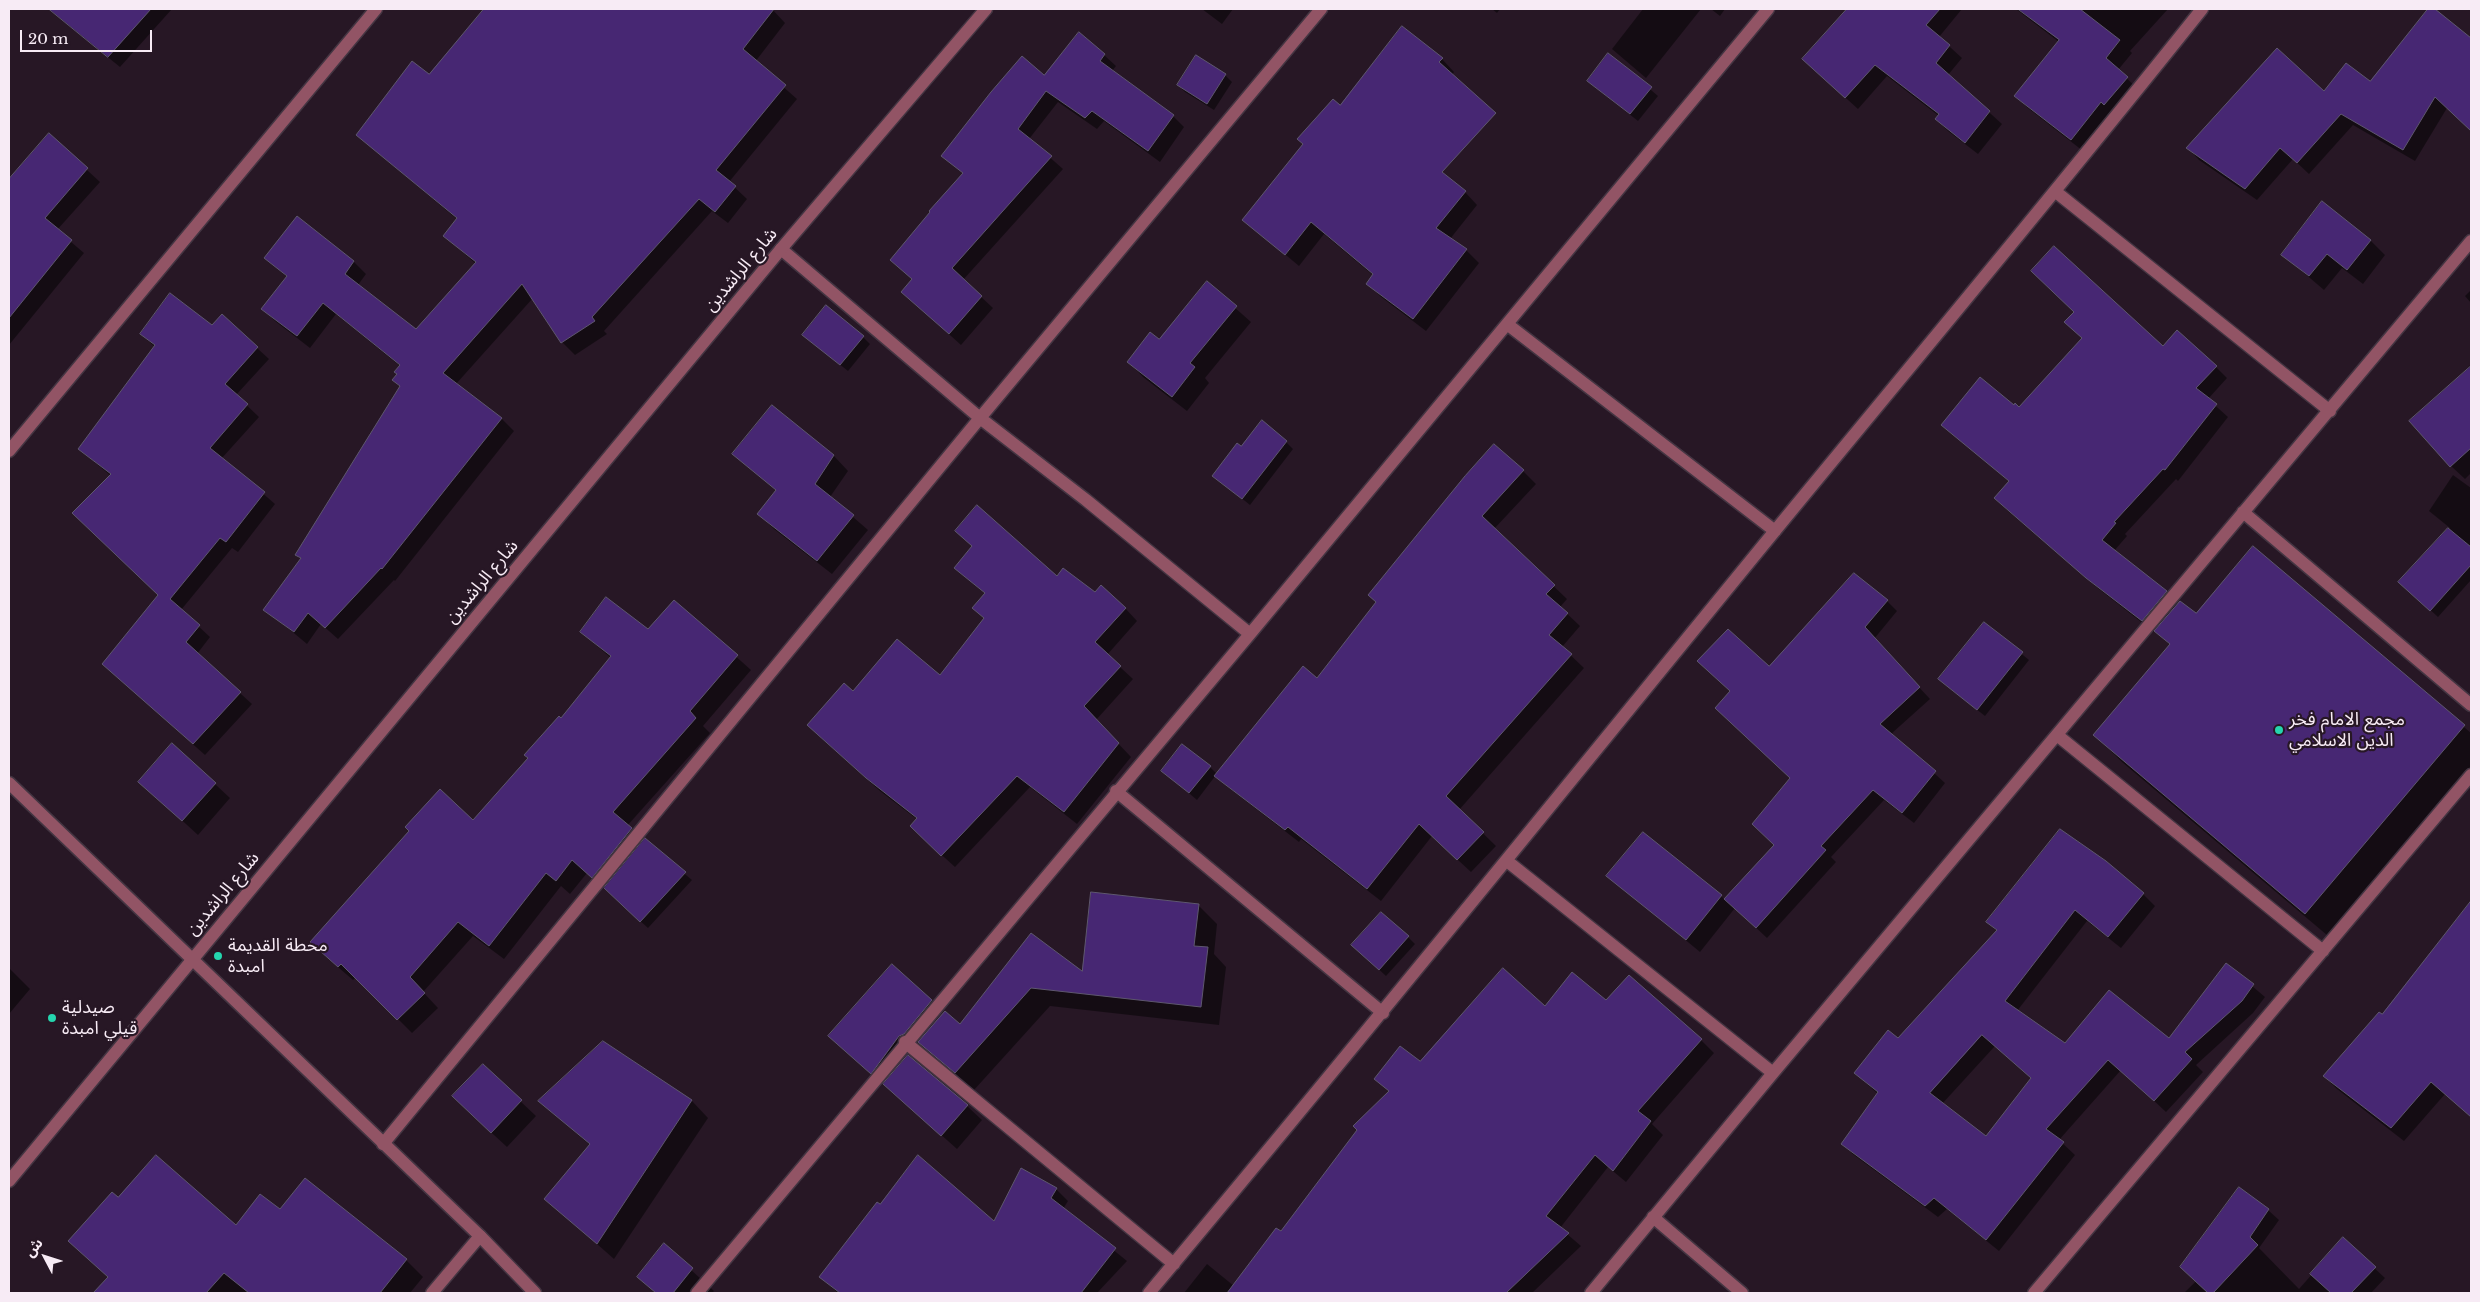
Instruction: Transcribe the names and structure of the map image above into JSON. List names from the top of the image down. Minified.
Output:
{"streets":{"street":["شارع الراشدين"]},"places":["مجمع الامام فخر الدين الاسلامي","محطة القديمة امبدة","صيدلية قيلي امبدة"],"scale_bar":"20 m","north":"top left"}
